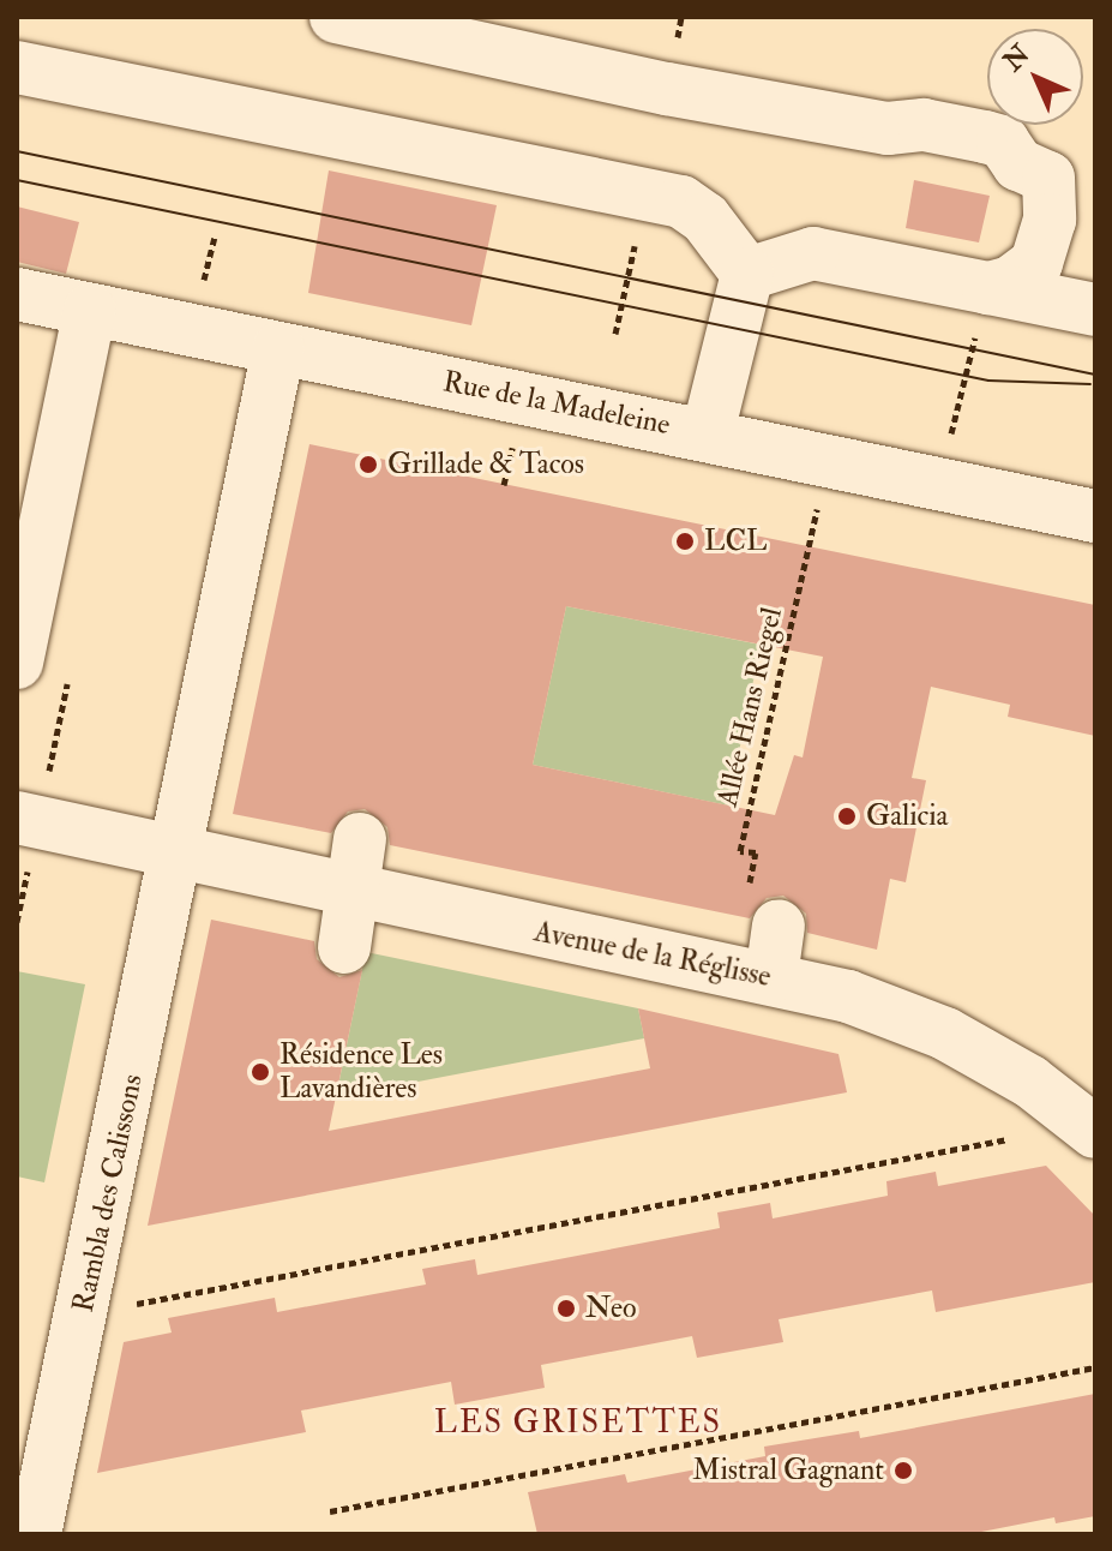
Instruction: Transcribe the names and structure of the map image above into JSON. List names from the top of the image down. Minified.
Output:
{"streets":{"street":["Rue de la Madeleine","Avenue de la Réglisse","Rambla des Calissons"],"path":["Allée Hans Riegel"]},"crossings":[["Rue de la Madeleine","Allée Hans Riegel"],["Rue de la Madeleine","Rambla des Calissons"],["Avenue de la Réglisse","Rambla des Calissons"]],"districts":["LES GRISETTES"],"places":["Grillade & Tacos","LCL","Galicia","Résidence Les Lavandières","Neo","Mistral Gagnant"],"north":"top left"}
